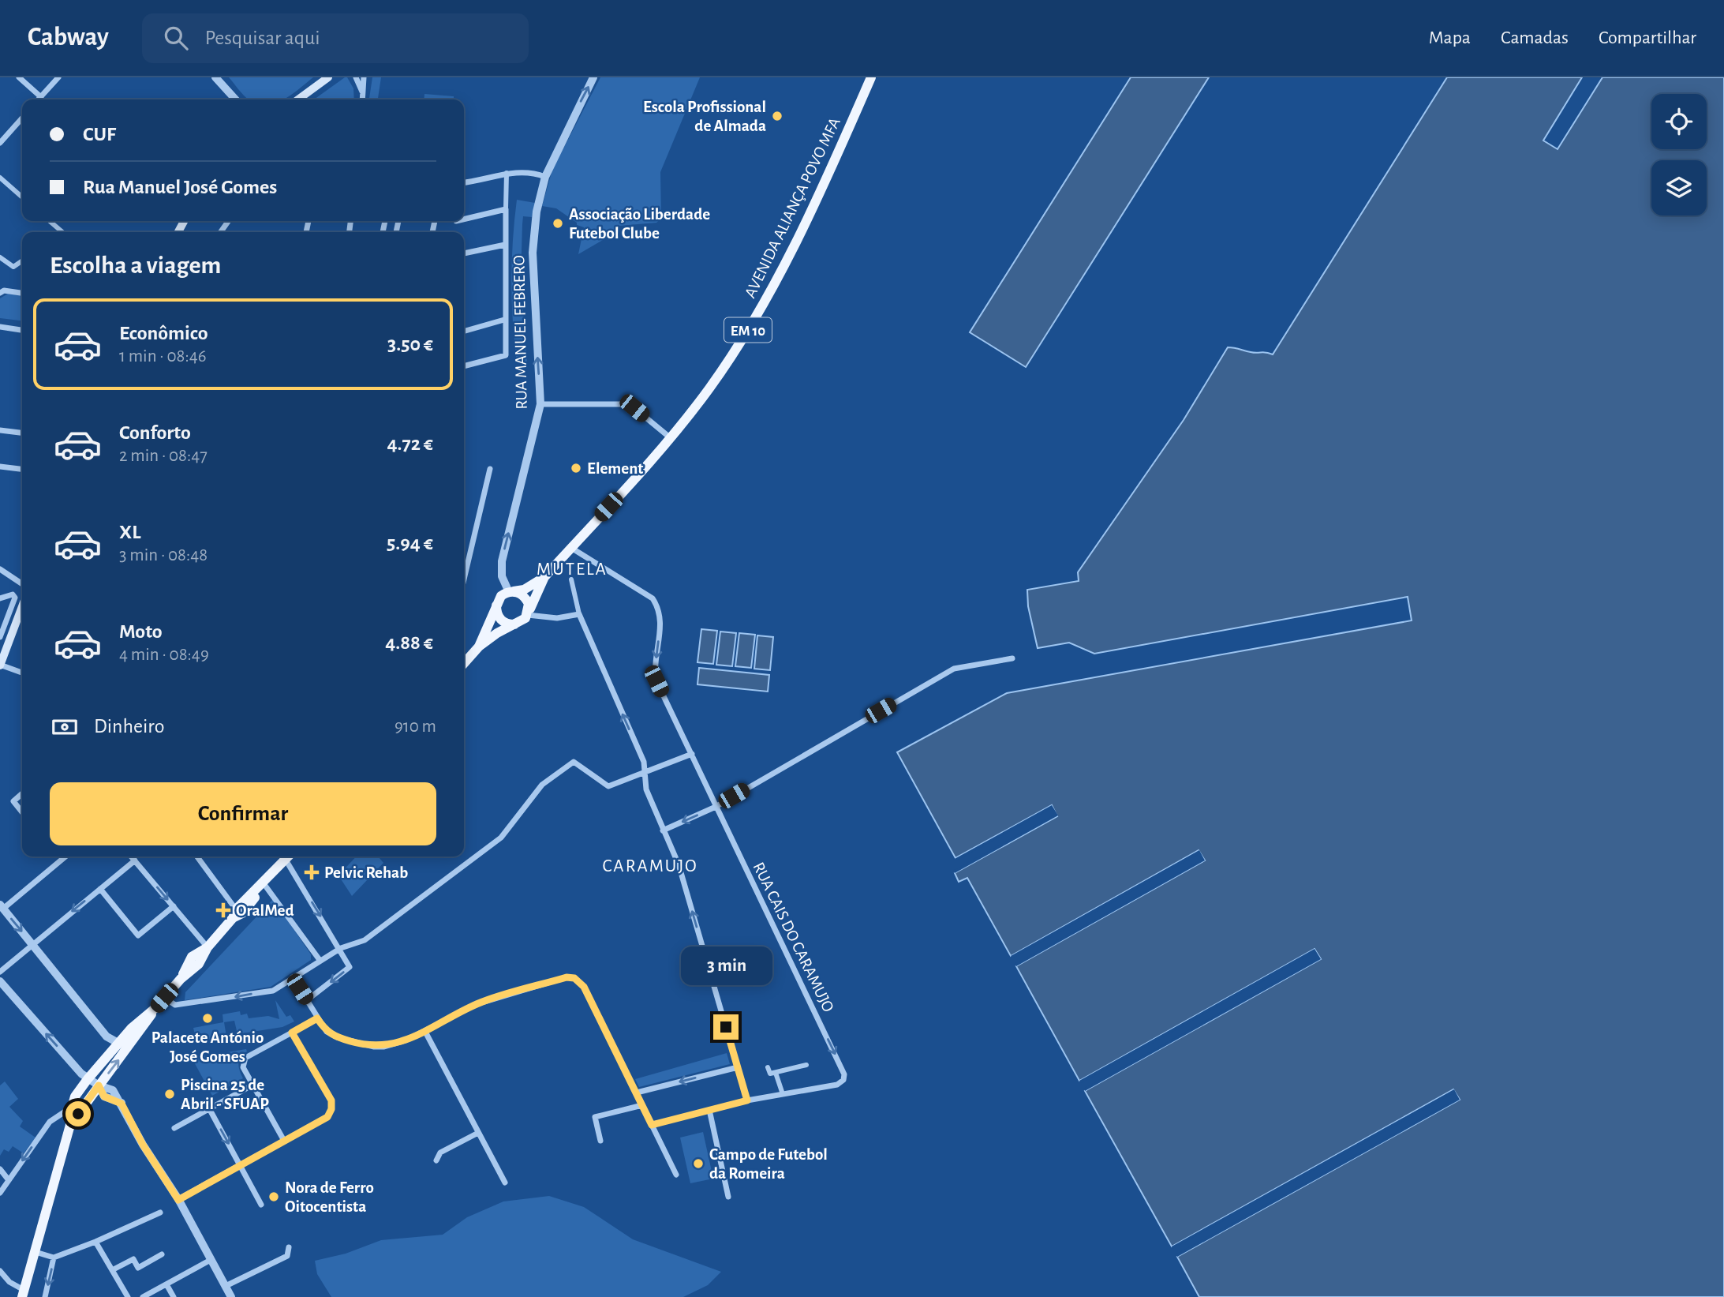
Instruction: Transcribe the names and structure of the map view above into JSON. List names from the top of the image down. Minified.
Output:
{"streets":{"main road":["AVENIDA ALIANÇA POVO MFA","EM 10"],"street":["RUA MANUEL FEBRERO","RUA CAIS DO CARAMUJO"]},"crossings":[["AVENIDA ALIANÇA POVO MFA","EM 10"],["AVENIDA ALIANÇA POVO MFA","RUA MANUEL FEBRERO"],["AVENIDA ALIANÇA POVO MFA","RUA CAIS DO CARAMUJO"],["EM 10","RUA MANUEL FEBRERO"]],"one_way":["RUA CAIS DO CARAMUJO"],"districts":["MUTELA","CARAMUJO"],"places":{"other":["Escola Profissional de Almada","Associação Liberdade Futebol Clube","Element","Palacete António José Gomes","Piscina 25 de Abril - SFUAP","Campo de Futebol da Romeira","Nora de Ferro Oitocentista"],"health":["Pelvic Rehab","OralMed"]},"page":{"header":"Cabway","search":"Pesquisar aqui","nav":["Mapa","Camadas","Compartilhar"],"banner":["CUF","Rua Manuel José Gomes"],"heading":"Escolha a viagem","list":[{"name":"Econômico","note":"1 min · 08:46","value":"3.50 €"},{"name":"Conforto","note":"2 min · 08:47","value":"4.72 €"},{"name":"XL","note":"3 min · 08:48","value":"5.94 €"},{"name":"Moto","note":"4 min · 08:49","value":"4.88 €"}],"pay":["Dinheiro","910 m"],"buttons":"Confirmar","bubble":"3 min"}}
